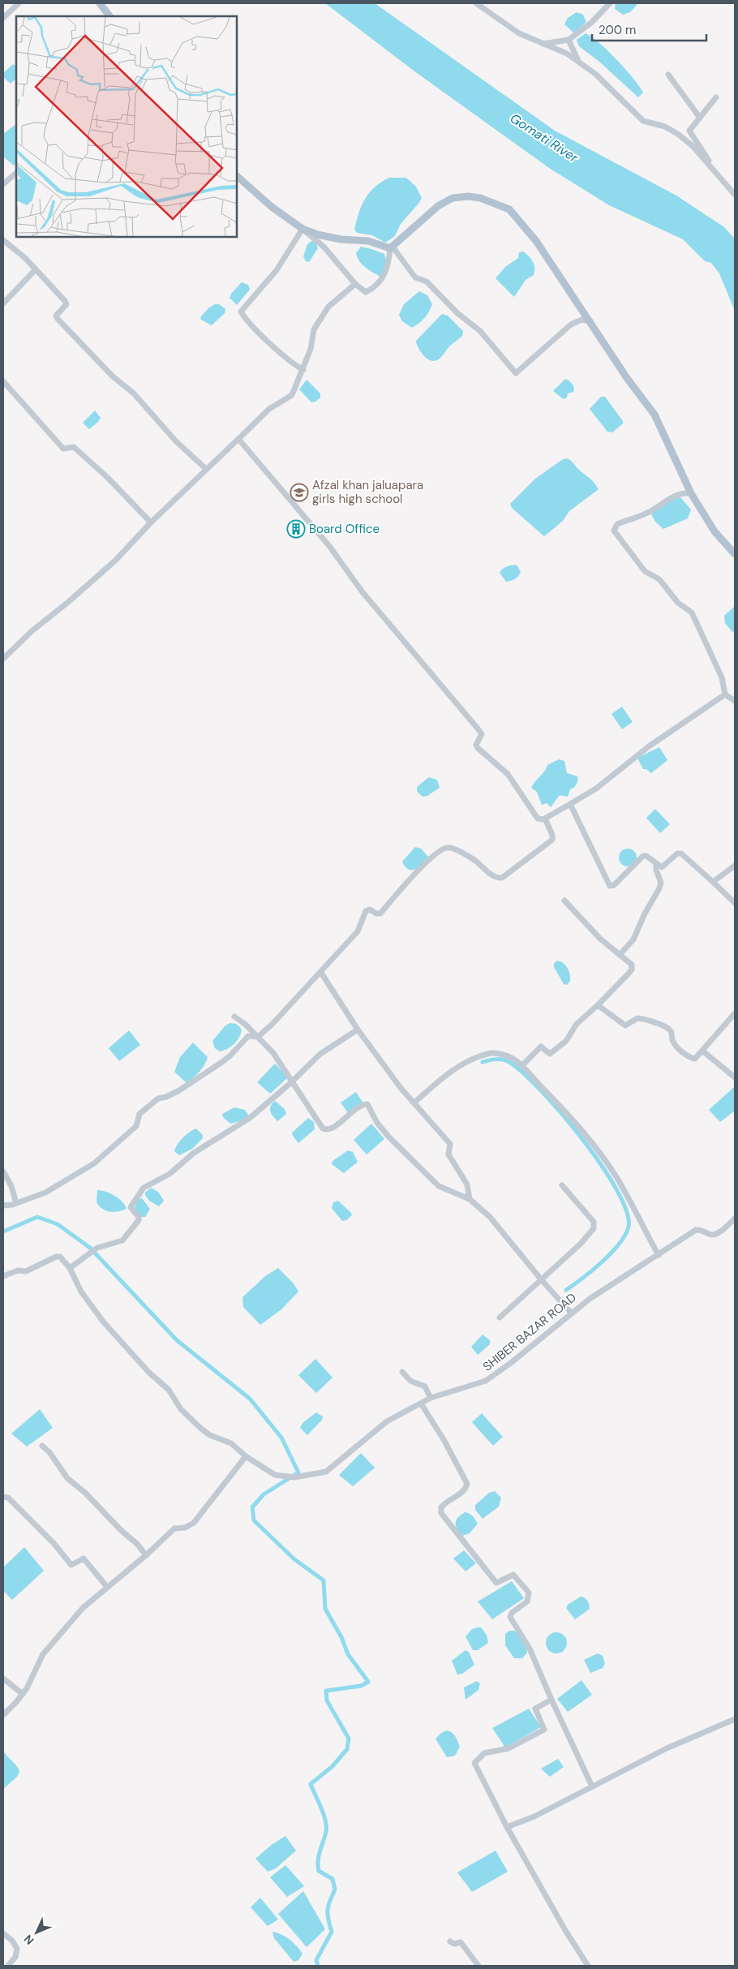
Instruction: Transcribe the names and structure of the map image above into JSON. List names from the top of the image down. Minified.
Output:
{"streets":{"street":["SHIBER BAZAR ROAD"]},"water":["Gomati River"],"places":{"school or university":["Afzal khan jaluapara girls high school"],"building":["Board Office"]},"scale_bar":"200 m","north":"bottom left"}
